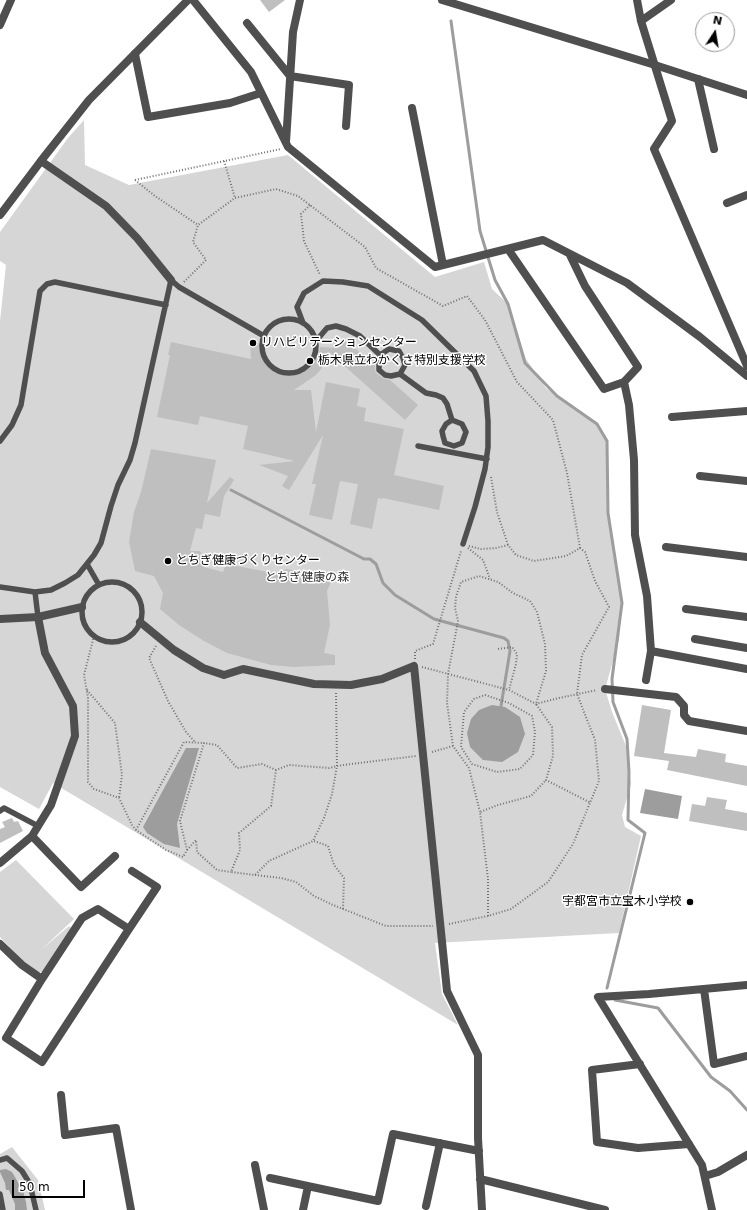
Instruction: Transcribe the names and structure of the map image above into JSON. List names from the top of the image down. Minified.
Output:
{"parks":["とちぎ健康の森"],"places":["リハビリテーションセンター","栃木県立わかくさ特別支援学校","とちぎ健康づくりセンター","宇都宮市立宝木小学校"],"scale_bar":"50 m","north":"top"}
